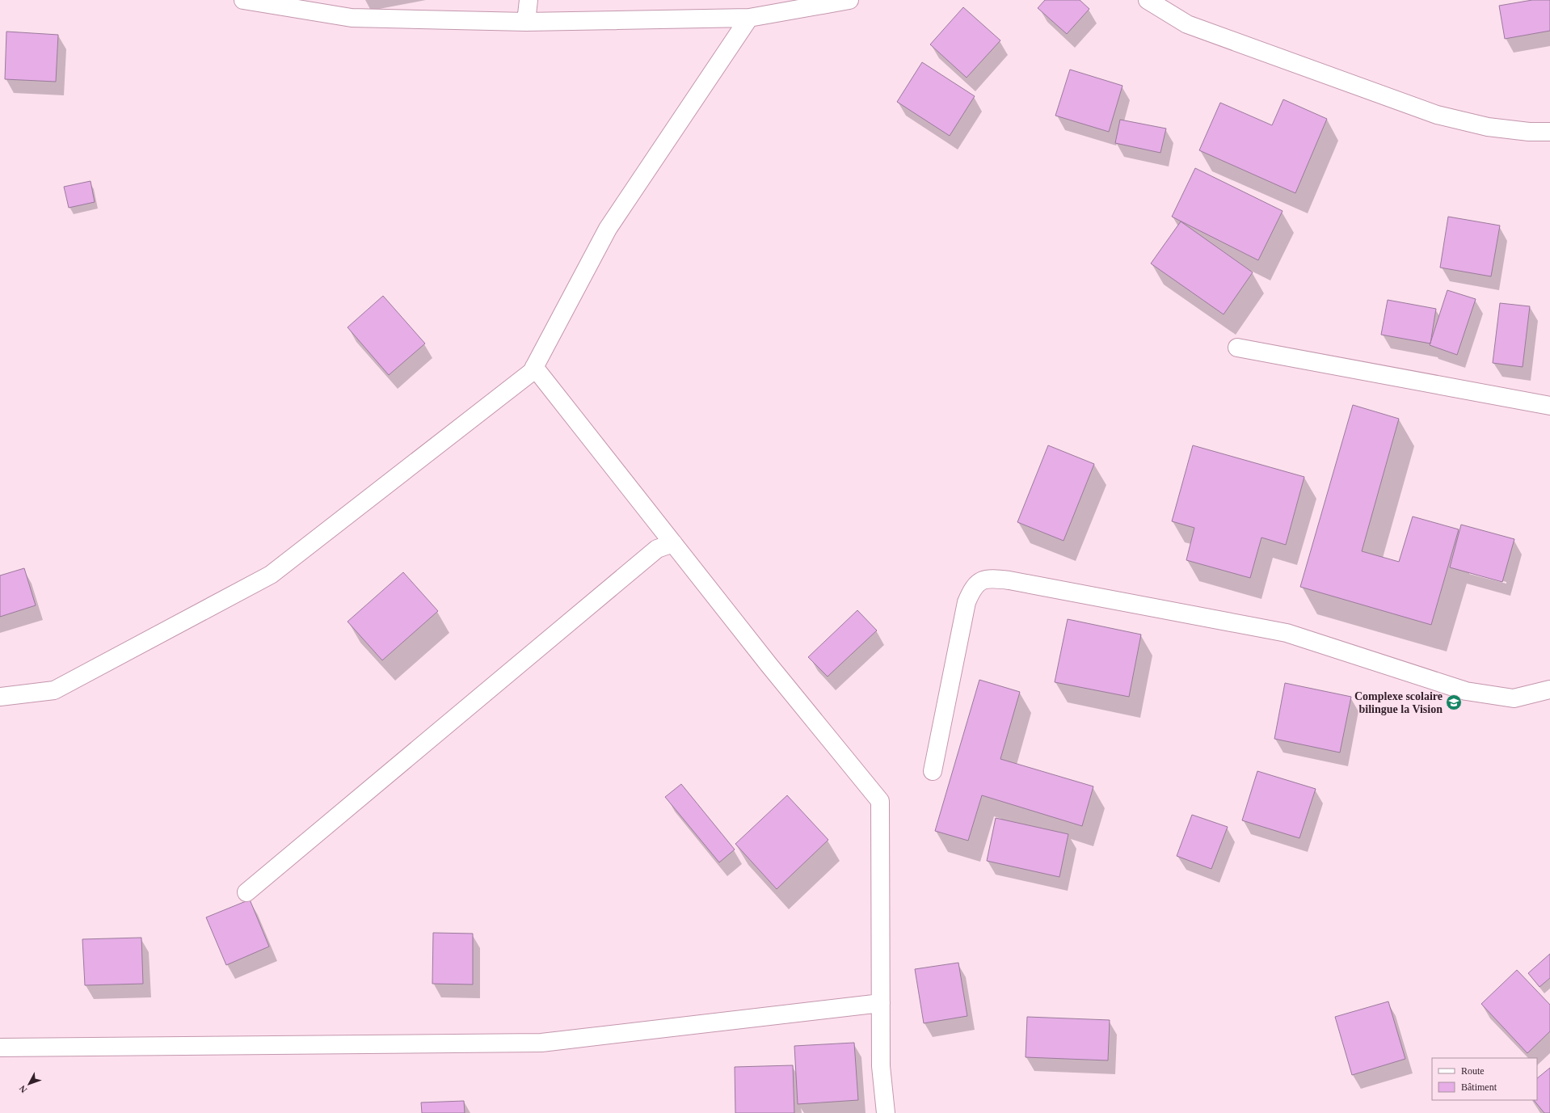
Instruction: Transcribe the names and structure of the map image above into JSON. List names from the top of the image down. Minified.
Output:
{"places":{"school or university":["Complexe scolaire bilingue la Vision"]},"legend":["Route","Bâtiment"],"north":"bottom left"}
